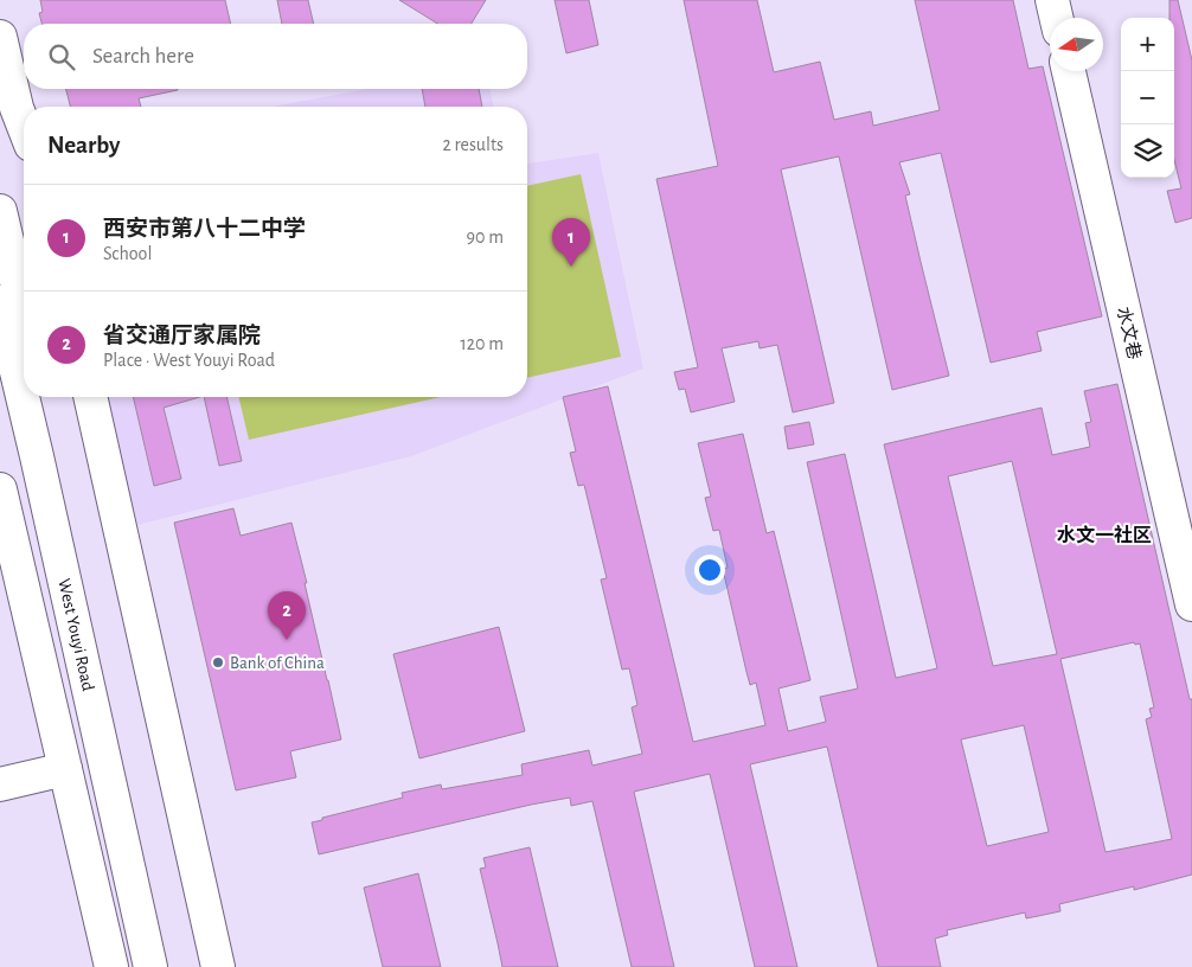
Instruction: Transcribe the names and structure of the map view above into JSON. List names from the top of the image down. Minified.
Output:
{"streets":{"street":["水文巷","West Youyi Road"]},"districts":["水文一社区"],"places":["Bank of China"],"north":"left","page":{"map_buttons":["+","−"],"search":"Search here","heading":["Nearby","2 results"],"list":[{"mark":"1","name":"西安市第八十二中学","note":"School","value":"90 m"},{"mark":"2","name":"省交通厅家属院","note":"Place · West Youyi Road","value":"120 m"}],"pins":["1","2"]}}
